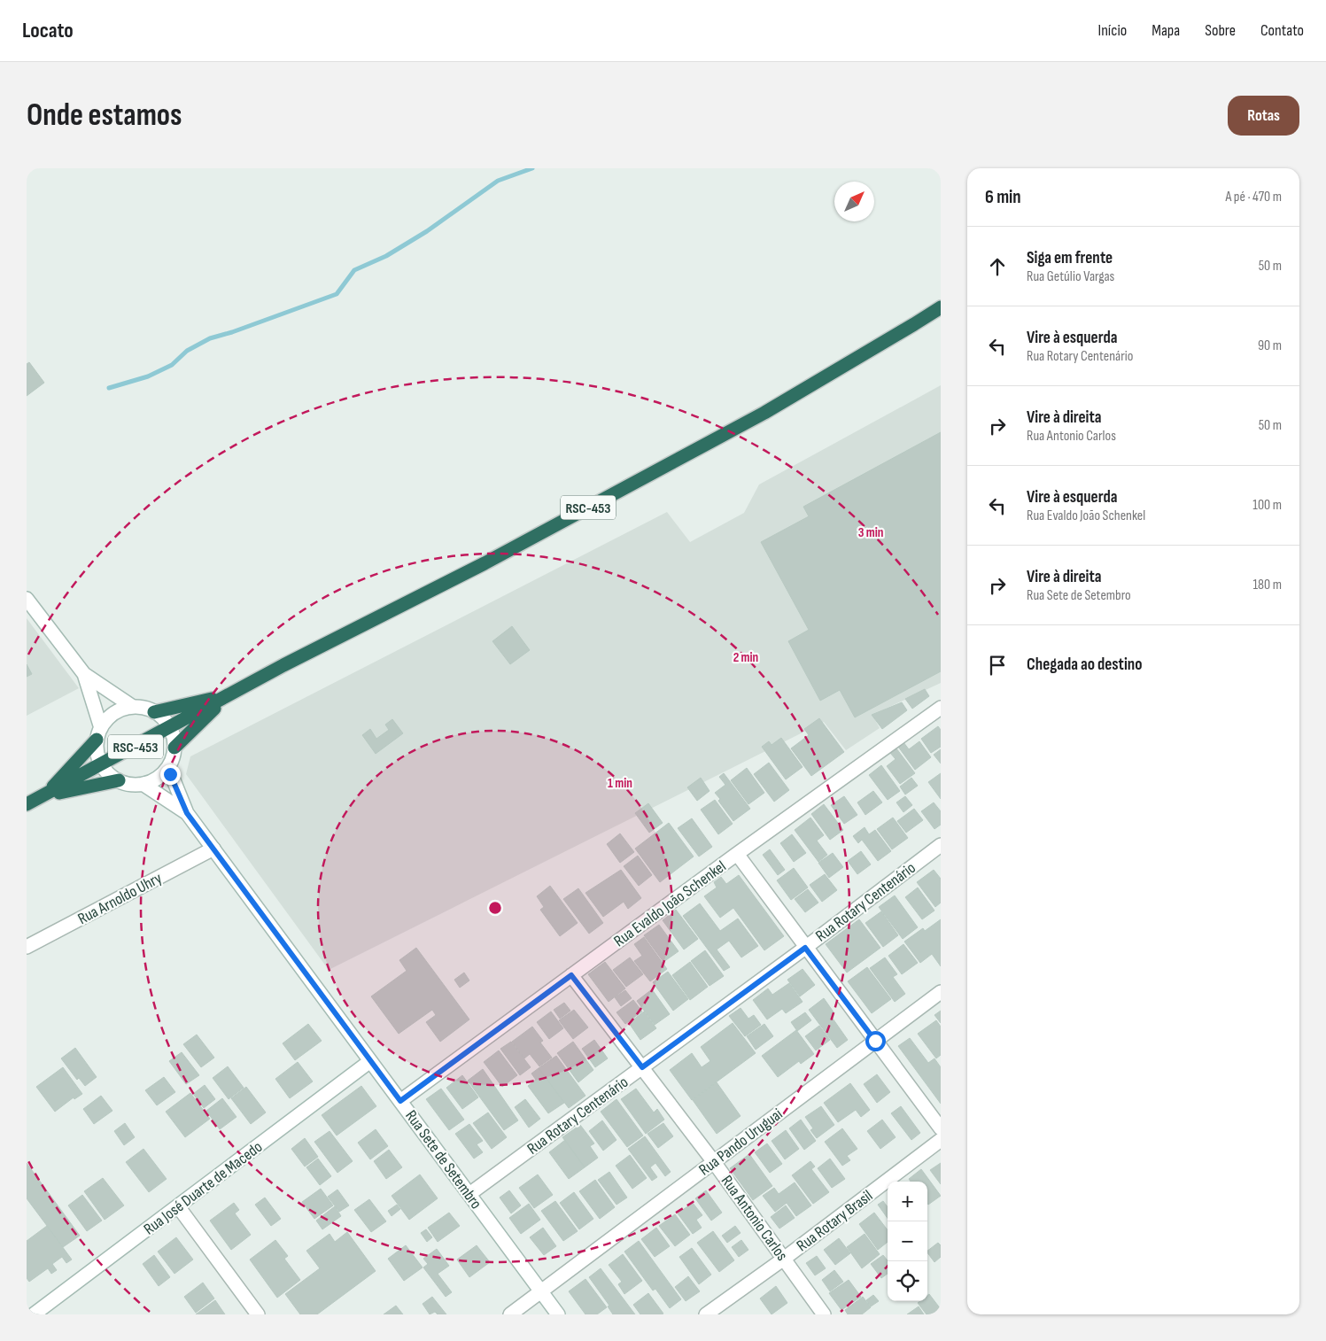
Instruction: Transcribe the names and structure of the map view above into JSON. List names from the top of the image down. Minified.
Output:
{"streets":{"highway":["RSC-453"],"street":["Rua Arnoldo Uhry","Rua Rotary Centenário","Rua Evaldo João Schenkel","Rua Pando Uruguai","Rua Sete de Setembro","Rua José Duarte de Macedo","Rua Antonio Carlos","Rua Rotary Brasil"]},"crossings":[["Rua Arnoldo Uhry","Rua Sete de Setembro"],["Rua Rotary Centenário","Rua Sete de Setembro"],["Rua Rotary Centenário","Rua Antonio Carlos"],["Rua Evaldo João Schenkel","Rua Sete de Setembro"],["Rua Evaldo João Schenkel","Rua Antonio Carlos"],["Rua Pando Uruguai","Rua Sete de Setembro"],["Rua Pando Uruguai","Rua Antonio Carlos"],["Rua Sete de Setembro","Rua José Duarte de Macedo"],["Rua Antonio Carlos","Rua Rotary Brasil"]],"north":"top right","page":{"header":"Locato","nav":["Início","Mapa","Sobre","Contato"],"buttons":"Rotas","title":"Onde estamos","heading":["6 min","A pé · 470 m"],"list":[["Siga em frente","Rua Getúlio Vargas","50 m"],["Vire à esquerda","Rua Rotary Centenário","90 m"],["Vire à direita","Rua Antonio Carlos","50 m"],["Vire à esquerda","Rua Evaldo João Schenkel","100 m"],["Vire à direita","Rua Sete de Setembro","180 m"],"Chegada ao destino"],"map_buttons":["+","−"]},"rings":["3 min","2 min","1 min"]}
